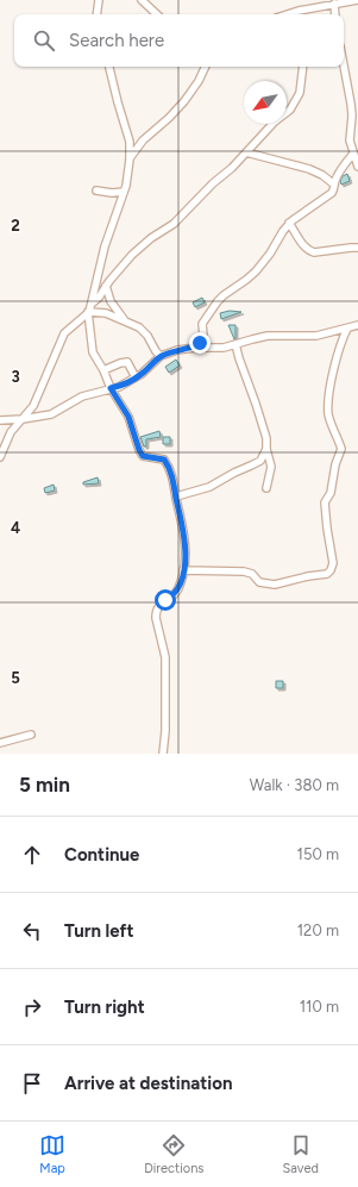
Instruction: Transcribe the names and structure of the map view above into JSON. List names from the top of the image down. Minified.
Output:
{"north":"bottom left","page":{"search":"Search here","heading":["5 min","Walk · 380 m"],"list":[["Continue","150 m"],["Turn left","120 m"],["Turn right","110 m"],"Arrive at destination"],"nav":["Map","Directions","Saved"]},"grid":{"rows":["2","3","4","5"]}}
